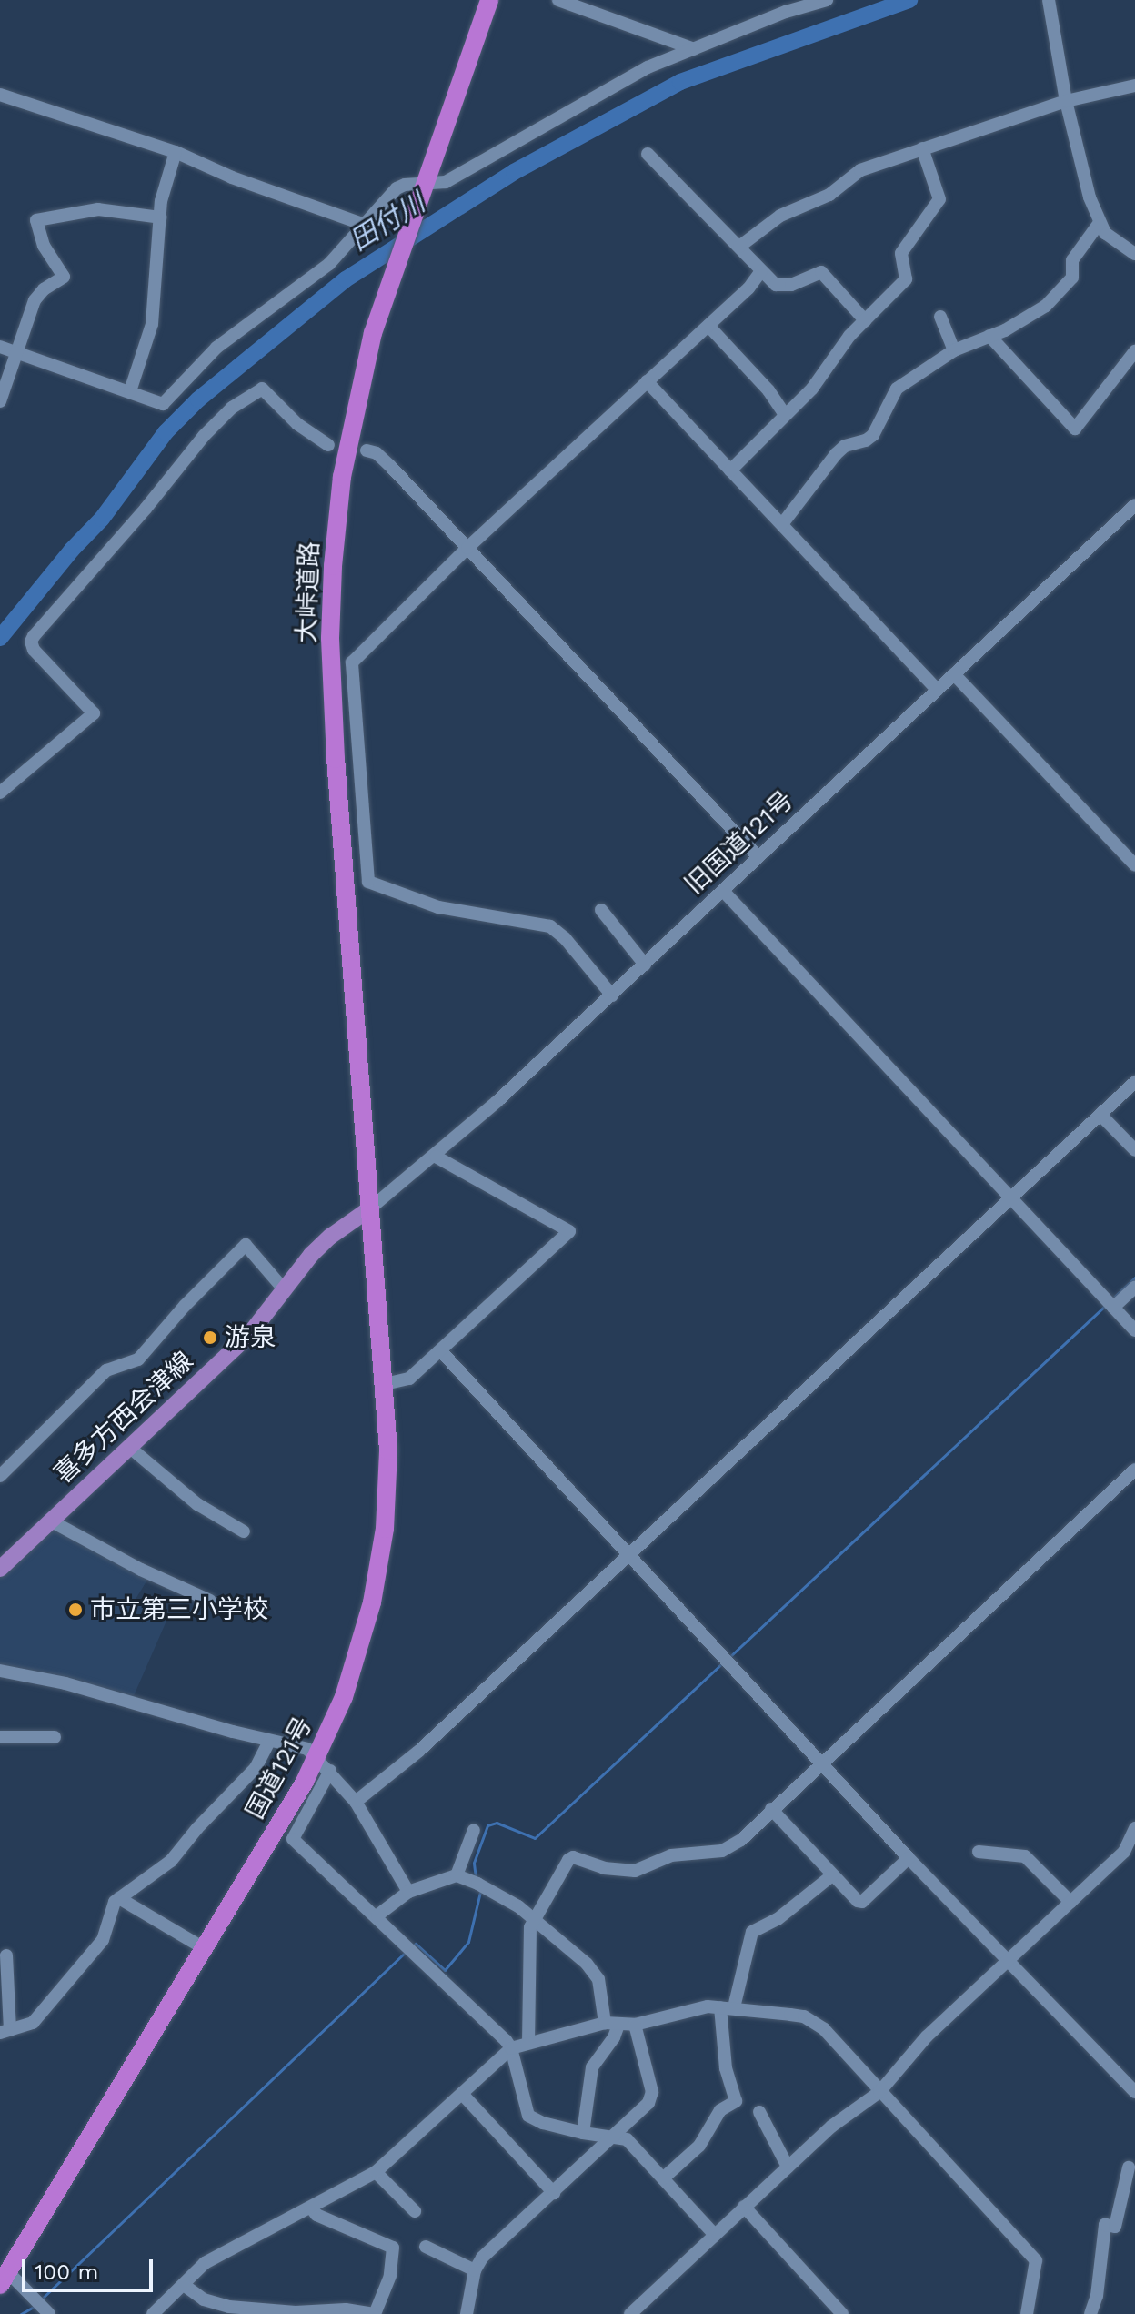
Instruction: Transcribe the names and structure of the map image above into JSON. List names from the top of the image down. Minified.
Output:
{"streets":{"highway":["大峠道路","国道121号"],"main road":["喜多方西会津線"],"street":["旧国道121号"]},"crossings":[["大峠道路","旧国道121号"],["大峠道路","喜多方西会津線"],["大峠道路","国道121号"],["旧国道121号","喜多方西会津線"],["旧国道121号","国道121号"],["喜多方西会津線","国道121号"]],"water":["田付川"],"places":["游泉","市立第三小学校"],"scale_bar":"100 m"}
